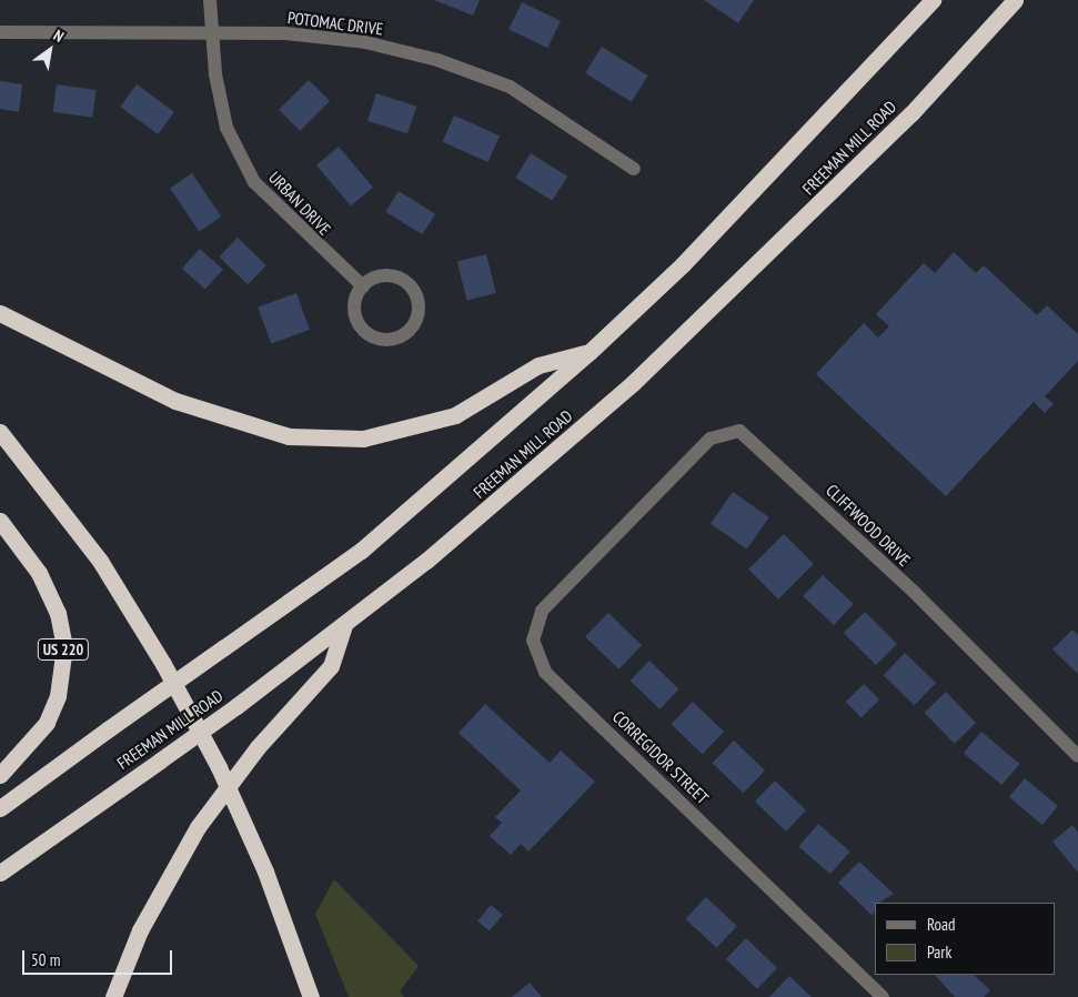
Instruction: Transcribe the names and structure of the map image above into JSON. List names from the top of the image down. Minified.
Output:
{"streets":{"highway":["FREEMAN MILL ROAD","US 220"],"street":["POTOMAC DRIVE","URBAN DRIVE","CLIFFWOOD DRIVE","CORREGIDOR STREET"]},"crossings":[["POTOMAC DRIVE","URBAN DRIVE"],["CLIFFWOOD DRIVE","CORREGIDOR STREET"]],"legend":["Road","Park"],"scale_bar":"50 m","north":"top right"}
